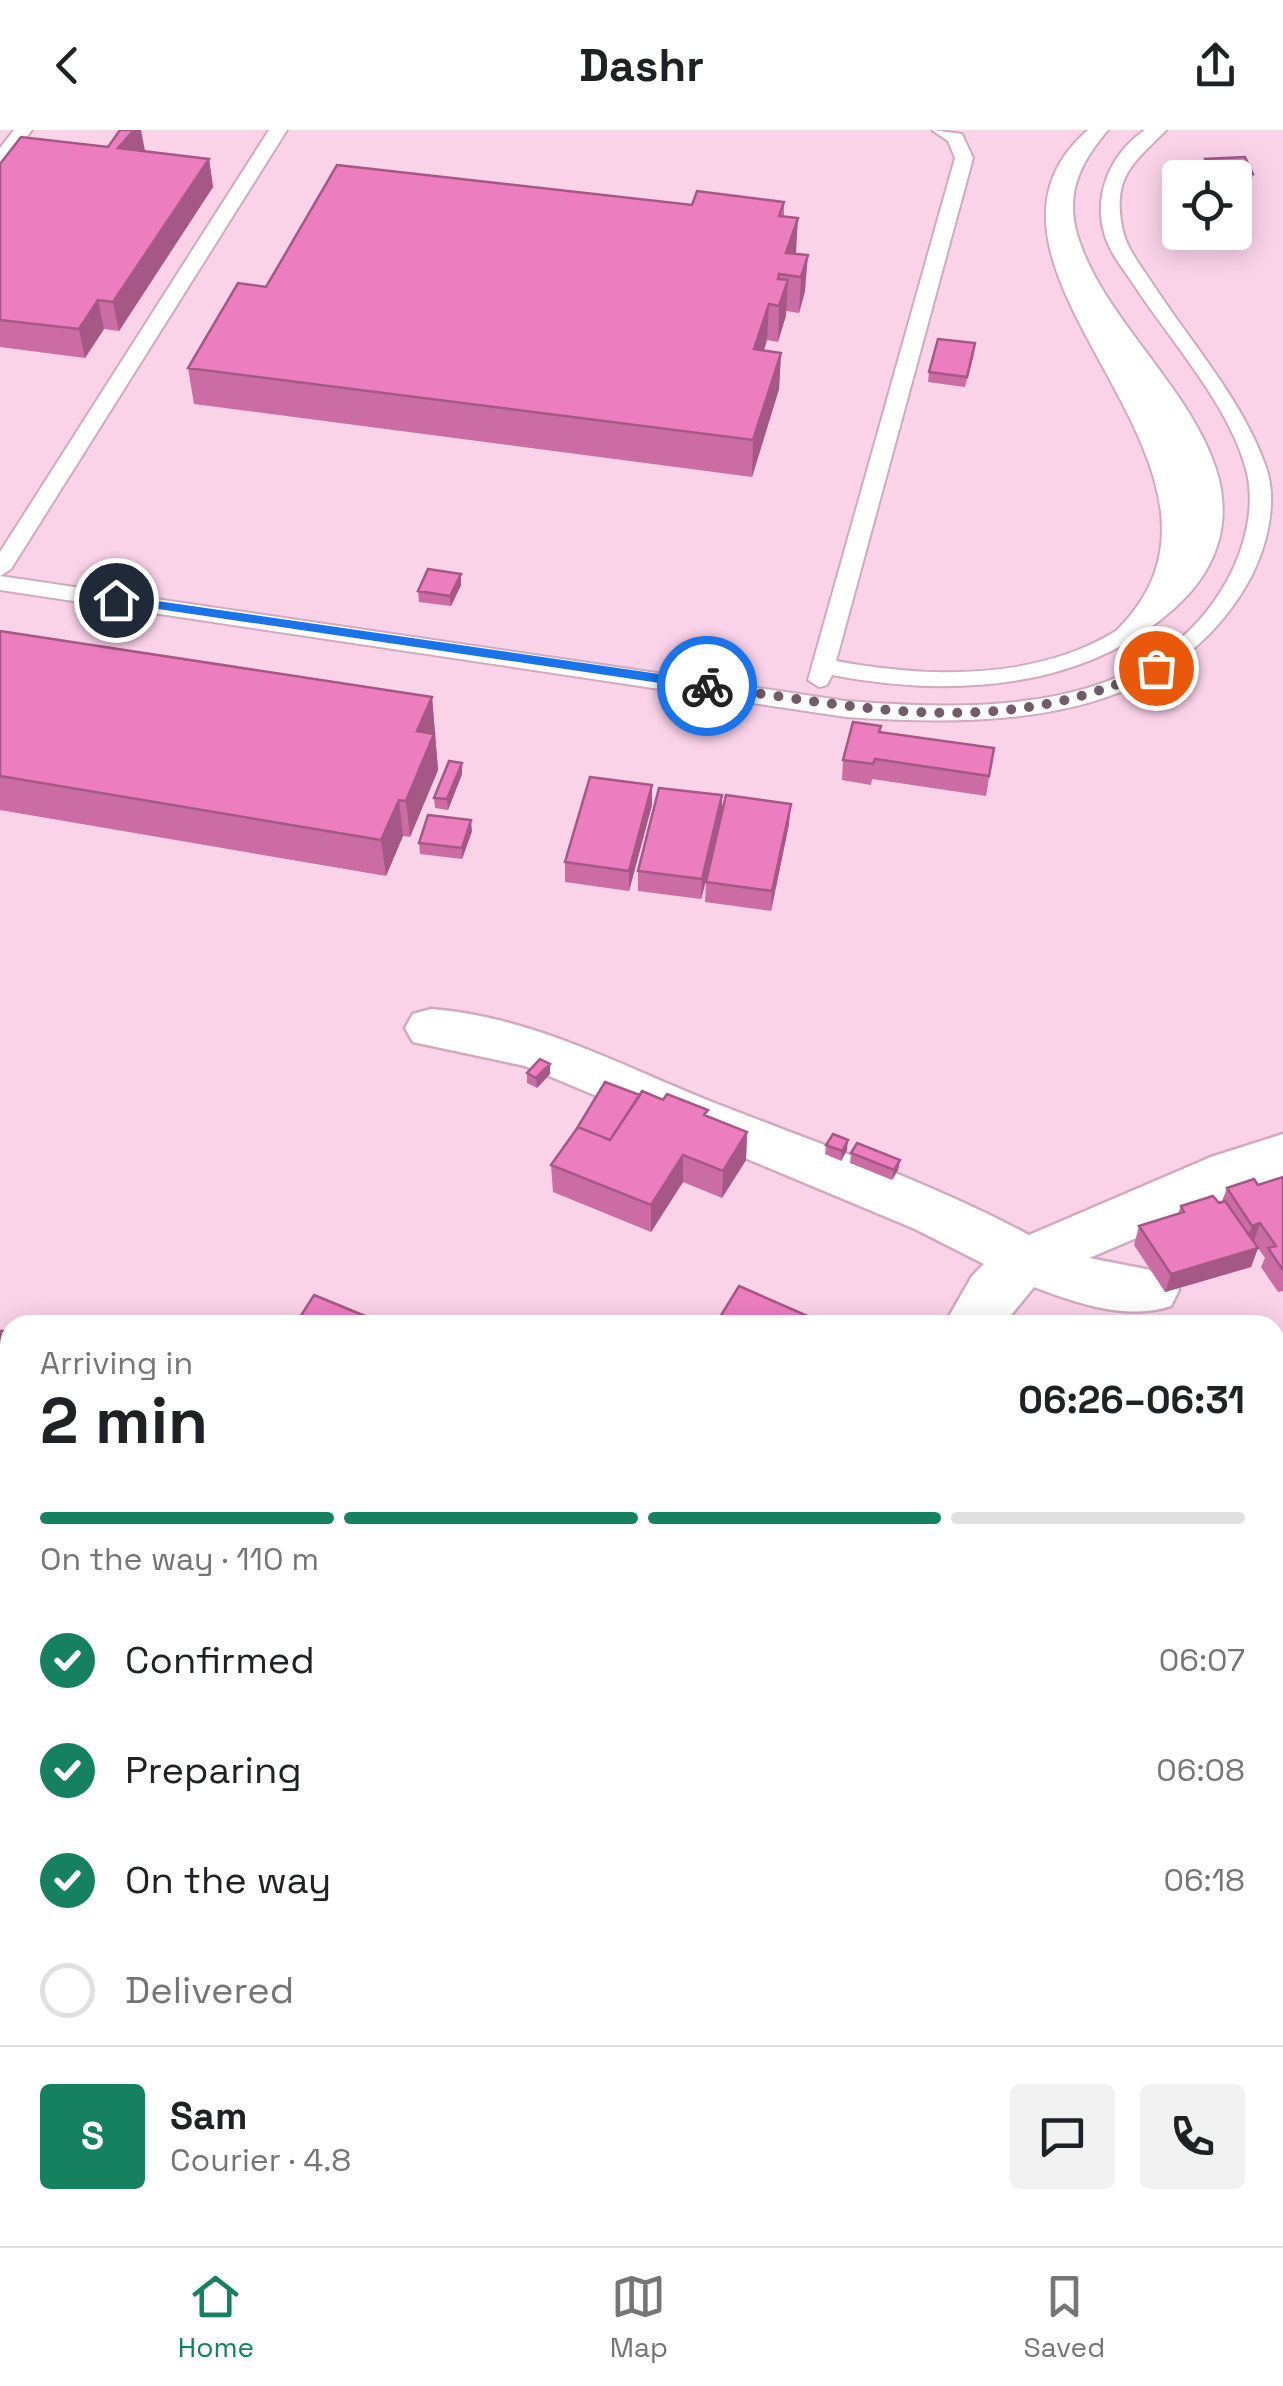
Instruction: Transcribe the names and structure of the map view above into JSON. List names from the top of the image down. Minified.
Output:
{"page":{"header":"Dashr","heading":["2 min","Arriving in","06:26–06:31"],"panel":["Sam","Courier · 4.8"],"bar":"On the way · 110 m","list":[["Confirmed","06:07"],["Preparing","06:08"],["On the way","06:18"],"Delivered"],"round":"S","tabs":["Home","Map","Saved"]}}
